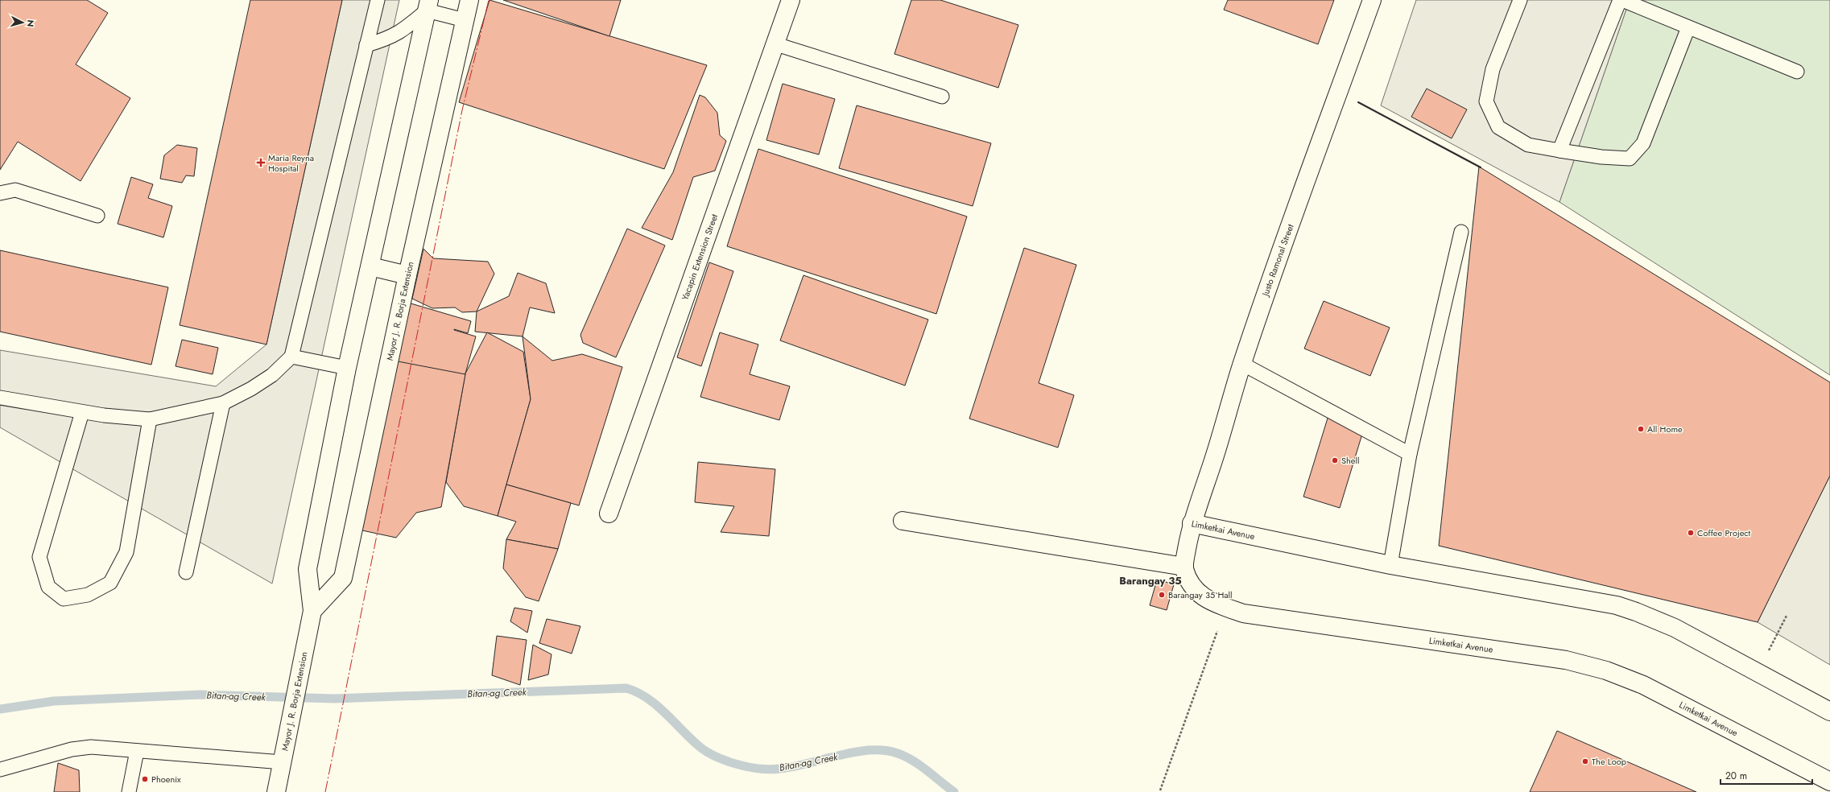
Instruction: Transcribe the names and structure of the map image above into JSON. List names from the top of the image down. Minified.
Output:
{"streets":{"street":["Yacapin Extension Street","Justo Ramonal Street","Mayor J. R. Borja Extension","Limketkai Avenue"]},"crossings":[["Justo Ramonal Street","Limketkai Avenue"]],"districts":["Barangay 35"],"water":["Bitan-ag Creek"],"places":{"health":["Maria Reyna Hospital"],"other":["All Home","Shell","Coffee Project","Barangay 35 Hall","The Loop","Phoenix"]},"scale_bar":"20 m","north":"right"}
